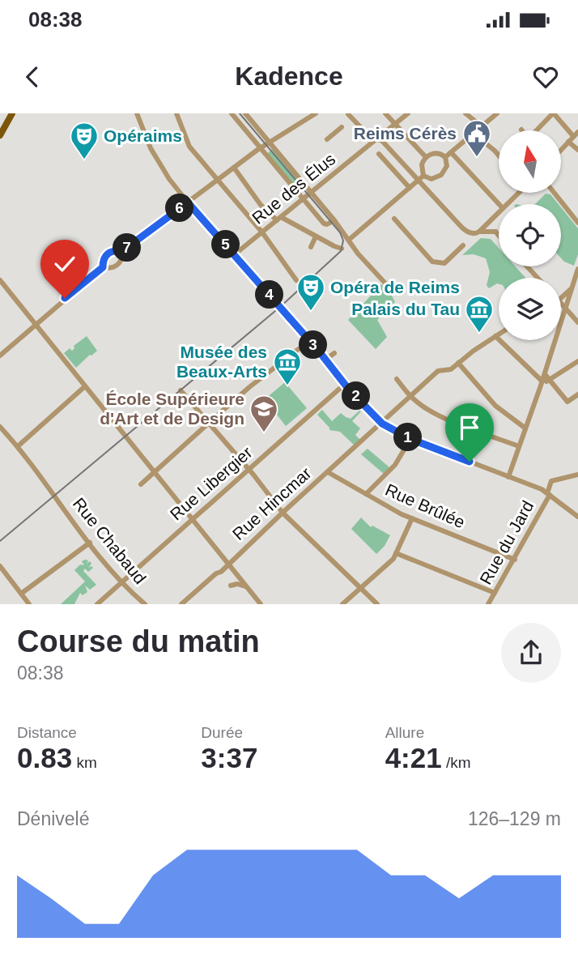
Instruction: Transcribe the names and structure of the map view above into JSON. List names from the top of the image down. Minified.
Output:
{"streets":{"street":["Rue des Élus","Rue Libergier","Rue Hincmar","Rue Brûlée","Rue Chabaud","Rue du Jard"]},"crossings":[["Rue Libergier","Rue Chabaud"],["Rue Hincmar","Rue Brûlée"],["Rue Brûlée","Rue du Jard"]],"places":{"public building":["Reims Cérès"],"theatre":["Opéraims","Opéra de Reims"],"museum":["Palais du Tau","Musée des Beaux-Arts"],"school or university":["École Supérieure d'Art et de Design"]},"north":"top","page":{"status":"08:38","header":"Kadence","pins":["6","5","7","4","3","2","1"],"heading":["Course du matin","08:38"],"stats":[["Distance","0.83 km"],["Durée","3:37"],["Allure","4:21 /km"]],"chart":["Dénivelé","126–129 m"]}}
